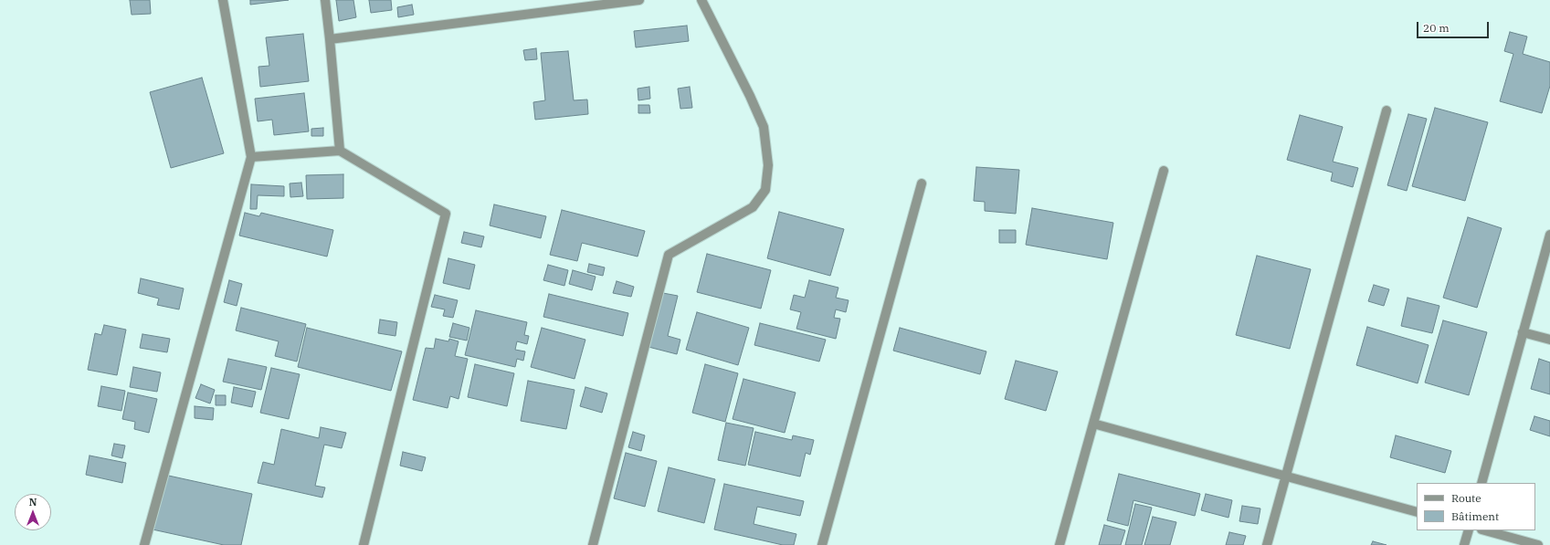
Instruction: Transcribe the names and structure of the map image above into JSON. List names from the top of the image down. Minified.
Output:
{"legend":["Route","Bâtiment"],"scale_bar":"20 m","north":"top"}
